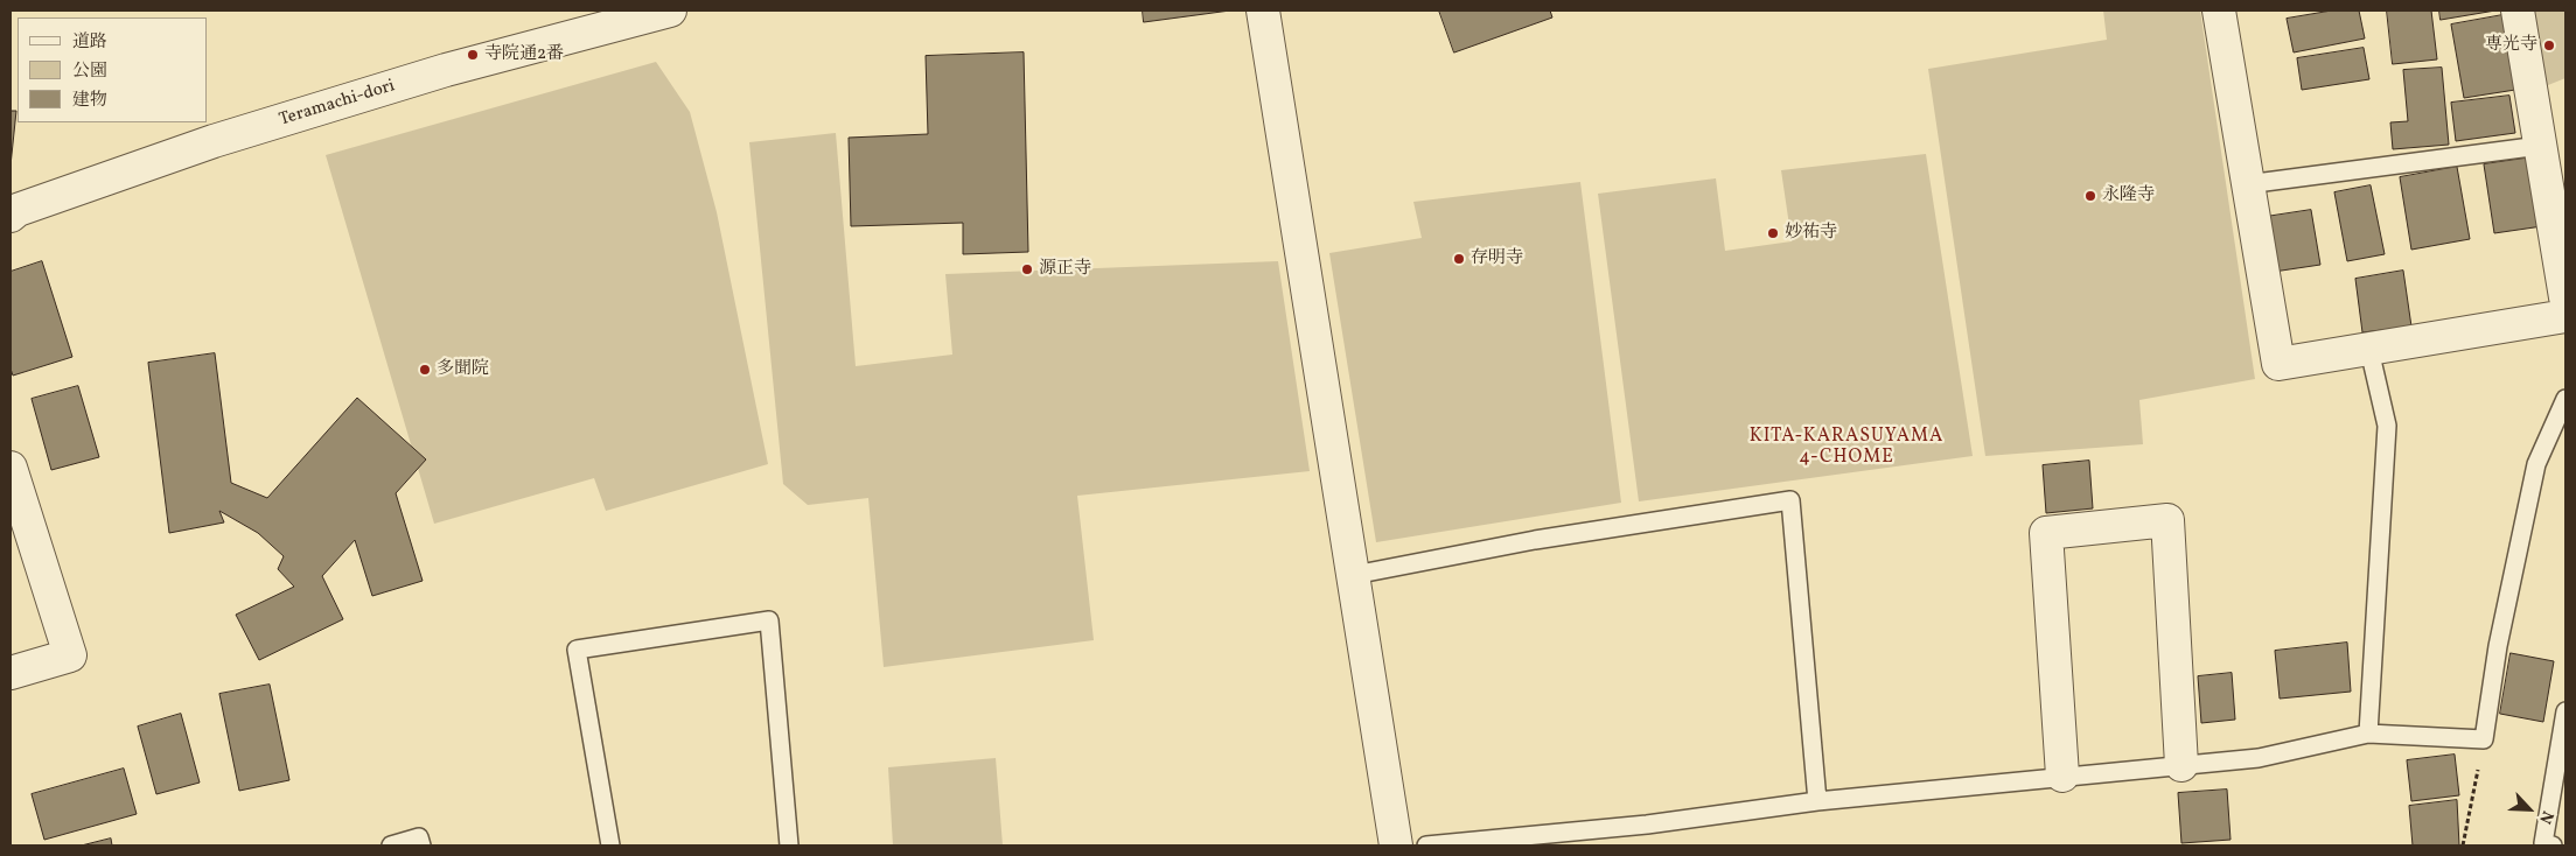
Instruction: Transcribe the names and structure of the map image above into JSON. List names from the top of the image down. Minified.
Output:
{"streets":{"street":["Teramachi-dori"]},"districts":["KITA-KARASUYAMA 4-CHOME"],"places":["専光寺","寺院通2番","永隆寺","妙祐寺","存明寺","源正寺","多聞院"],"legend":["道路","公園","建物"],"north":"bottom right"}
